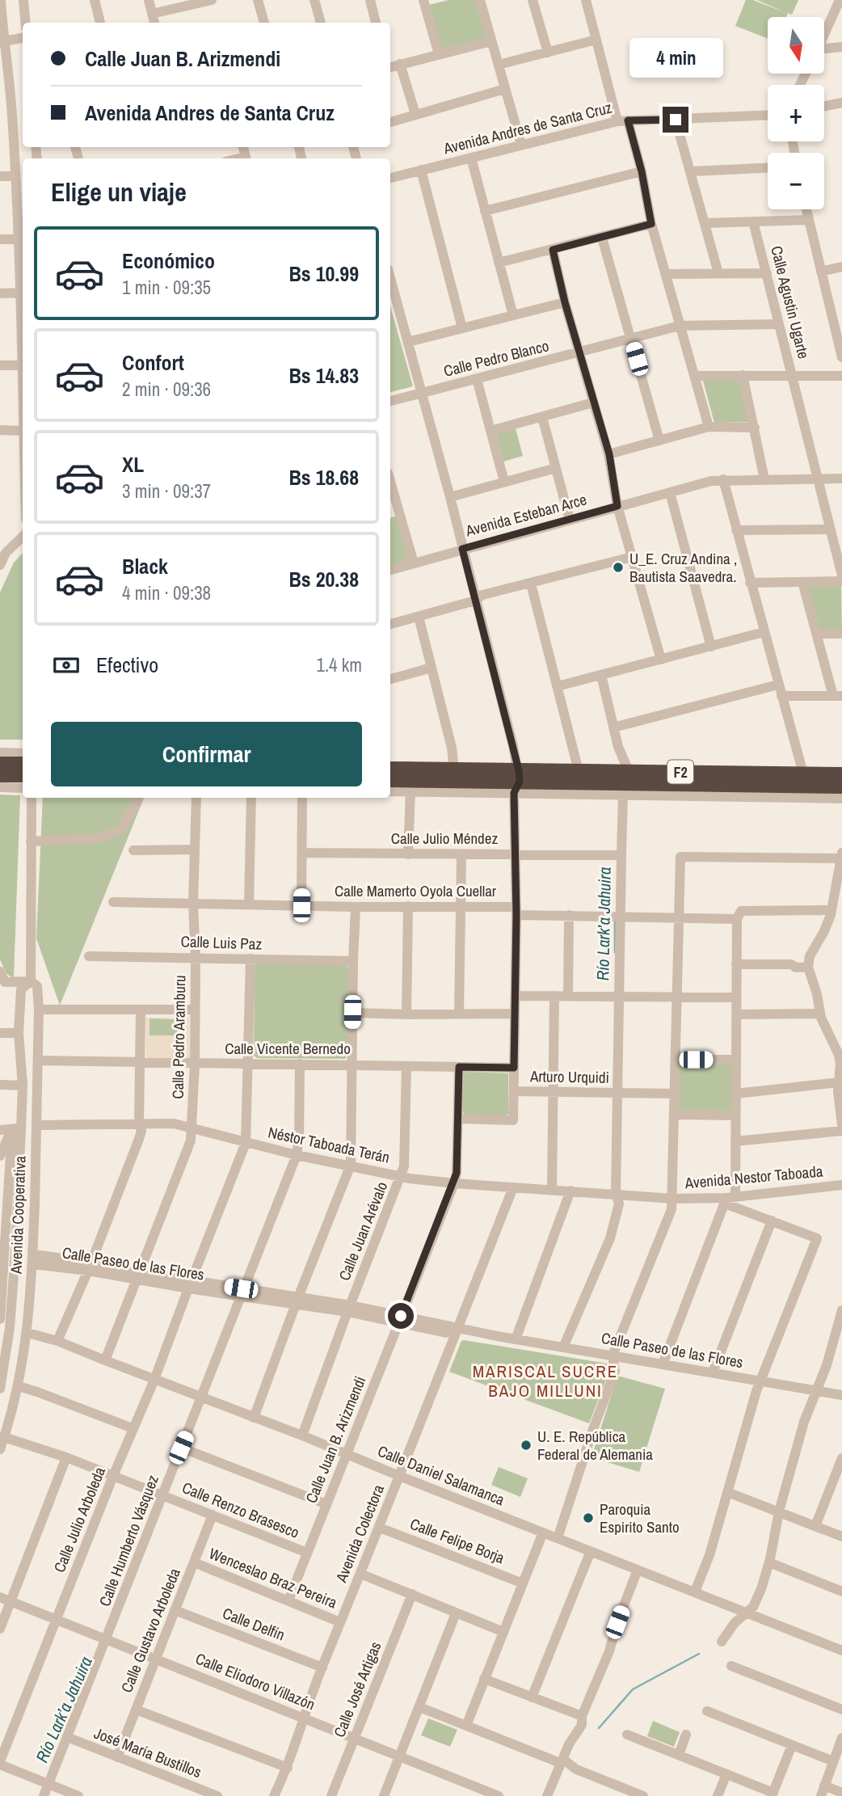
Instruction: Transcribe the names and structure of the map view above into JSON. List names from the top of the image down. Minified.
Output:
{"streets":{"highway":["F2"],"street":["Avenida Andres de Santa Cruz","Calle Agustin Ugarte","Calle Pedro Blanco","Avenida Esteban Arce","Calle Julio Méndez","Calle Mamerto Oyola Cuellar","Calle Luis Paz","Calle Pedro Aramburu","Calle Vicente Bernedo","Arturo Urquidi","Néstor Taboada Terán","Avenida Nestor Taboada","Avenida Cooperativa","Calle Juan Arévalo","Calle Paseo de las Flores","Calle Juan B. Arizmendi","Calle Daniel Salamanca","Calle Renzo Brasesco","Calle Julio Arboleda","Avenida Colectora","Calle Humberto Vásquez","Calle Felipe Borja","Wenceslao Braz Pereira","Calle Delfín","Calle Gustavo Arboleda","Calle Eliodoro Villazón","Calle José Artigas","José María Bustillos"]},"crossings":[["Calle Agustin Ugarte","Calle Pedro Blanco"],["Calle Mamerto Oyola Cuellar","Calle Pedro Aramburu"],["Calle Luis Paz","Calle Pedro Aramburu"],["Calle Luis Paz","Calle Julio Arboleda"],["Calle Pedro Aramburu","Calle Vicente Bernedo"],["Calle Pedro Aramburu","Néstor Taboada Terán"],["Calle Pedro Aramburu","Calle Paseo de las Flores"],["Calle Pedro Aramburu","Calle Daniel Salamanca"],["Calle Vicente Bernedo","Avenida Cooperativa"],["Calle Vicente Bernedo","Calle Juan Arévalo"],["Calle Vicente Bernedo","Calle Juan B. Arizmendi"],["Calle Vicente Bernedo","Calle Julio Arboleda"],["Calle Vicente Bernedo","Calle Humberto Vásquez"],["Arturo Urquidi","Calle Juan B. Arizmendi"],["Néstor Taboada Terán","Avenida Nestor Taboada"],["Néstor Taboada Terán","Avenida Cooperativa"],["Néstor Taboada Terán","Calle Juan Arévalo"],["Néstor Taboada Terán","Calle Juan B. Arizmendi"],["Néstor Taboada Terán","Calle Julio Arboleda"],["Néstor Taboada Terán","Avenida Colectora"],["Néstor Taboada Terán","Calle Humberto Vásquez"],["Avenida Cooperativa","Calle Paseo de las Flores"],["Avenida Cooperativa","Calle Daniel Salamanca"],["Avenida Cooperativa","Calle Renzo Brasesco"],["Calle Juan Arévalo","Calle Paseo de las Flores"],["Calle Juan Arévalo","Calle Daniel Salamanca"],["Calle Paseo de las Flores","Calle Juan B. Arizmendi"],["Calle Paseo de las Flores","Calle Julio Arboleda"],["Calle Paseo de las Flores","Avenida Colectora"],["Calle Paseo de las Flores","Calle Humberto Vásquez"],["Calle Juan B. Arizmendi","Calle Daniel Salamanca"],["Calle Juan B. Arizmendi","Calle Renzo Brasesco"],["Calle Juan B. Arizmendi","Wenceslao Braz Pereira"],["Calle Daniel Salamanca","Calle Julio Arboleda"],["Calle Daniel Salamanca","Avenida Colectora"],["Calle Daniel Salamanca","Calle Humberto Vásquez"],["Calle Renzo Brasesco","Calle Julio Arboleda"],["Calle Renzo Brasesco","Calle Humberto Vásquez"],["Calle Renzo Brasesco","Calle Gustavo Arboleda"],["Calle Julio Arboleda","Calle Eliodoro Villazón"],["Avenida Colectora","Calle Felipe Borja"],["Avenida Colectora","Wenceslao Braz Pereira"],["Avenida Colectora","Calle Delfín"],["Avenida Colectora","Calle Eliodoro Villazón"],["Calle Humberto Vásquez","Calle Eliodoro Villazón"],["Calle Humberto Vásquez","José María Bustillos"],["Wenceslao Braz Pereira","Calle Gustavo Arboleda"],["Calle Delfín","Calle Gustavo Arboleda"],["Calle Gustavo Arboleda","Calle Eliodoro Villazón"],["Calle Gustavo Arboleda","José María Bustillos"],["Calle Eliodoro Villazón","Calle José Artigas"]],"districts":["MARISCAL SUCRE BAJO MILLUNI"],"water":["Río Lark’a Jahuira"],"places":["U_E. Cruz Andina , Bautista Saavedra.","U. E. República Federal de Alemania","Paroquia Espirito Santo"],"north":"bottom","page":{"map_buttons":["+","−"],"banner":["Calle Juan B. Arizmendi","Avenida Andres de Santa Cruz"],"bubble":"4 min","heading":"Elige un viaje","list":[{"name":"Económico","note":"1 min · 09:35","value":"Bs 10.99"},{"name":"Confort","note":"2 min · 09:36","value":"Bs 14.83"},{"name":"XL","note":"3 min · 09:37","value":"Bs 18.68"},{"name":"Black","note":"4 min · 09:38","value":"Bs 20.38"}],"pay":["Efectivo","1.4 km"],"buttons":"Confirmar"}}
